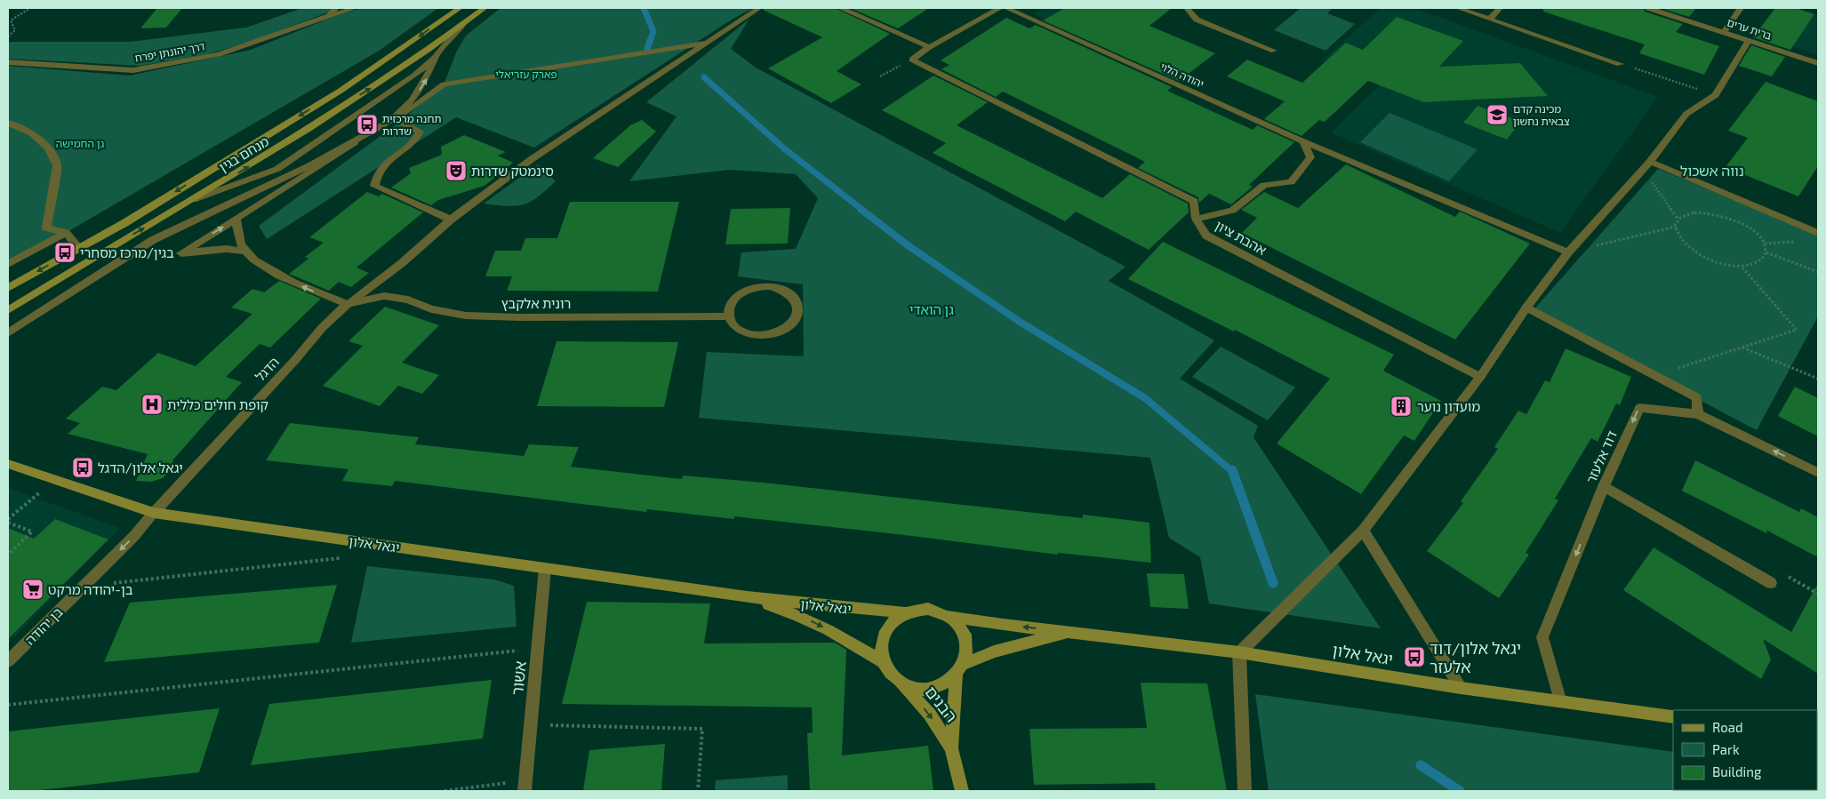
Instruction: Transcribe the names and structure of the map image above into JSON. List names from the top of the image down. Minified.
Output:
{"streets":{"street":["ברית ערים","דרך יהונתן יפרח","יהודה הלוי","מנחם בגין","אהבת ציון","רונית אלקבץ","הדגל","דוד אלעזר","יגאל אלון","בן יהודה","אשור","הבנים"]},"crossings":[["רונית אלקבץ","הדגל"],["הדגל","יגאל אלון"],["הדגל","בן יהודה"],["דוד אלעזר","יגאל אלון"],["יגאל אלון","בן יהודה"],["יגאל אלון","אשור"],["יגאל אלון","הבנים"]],"one_way":["בן יהודה","הבנים"],"districts":["נווה אשכול"],"parks":["פארק עזריאלי","גן החמישה","גן הואדי"],"places":{"school or university":["מכינה קדם צבאית נחשון"],"bus stop":["תחנה מרכזית שדרות","בגין/מרכז מסחרי","יגאל אלון/הדגל","יגאל אלון/דוד אלעזר"],"theatre":["סינמטק שדרות"],"hospital":["קופת חולים כללית"],"building":["מועדון נוער"],"supermarket":["בן-יהודה מרקט"]},"legend":["Road","Park","Building"]}
